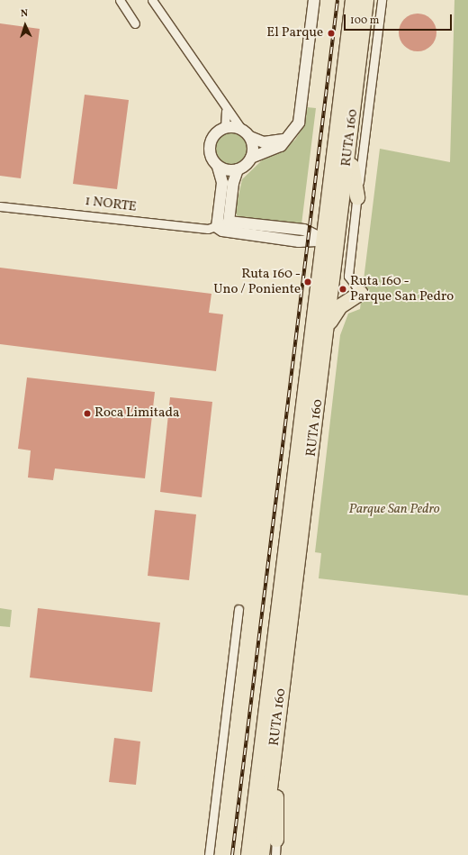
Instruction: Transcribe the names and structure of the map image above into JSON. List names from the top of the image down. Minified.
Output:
{"streets":{"highway":["RUTA 160"],"street":["1 NORTE"]},"crossings":[["RUTA 160","1 NORTE"]],"parks":["Parque San Pedro"],"places":["El Parque","Ruta 160 - Uno / Poniente","Ruta 160 - Parque San Pedro","Roca Limitada"],"scale_bar":"100 m","north":"top"}
